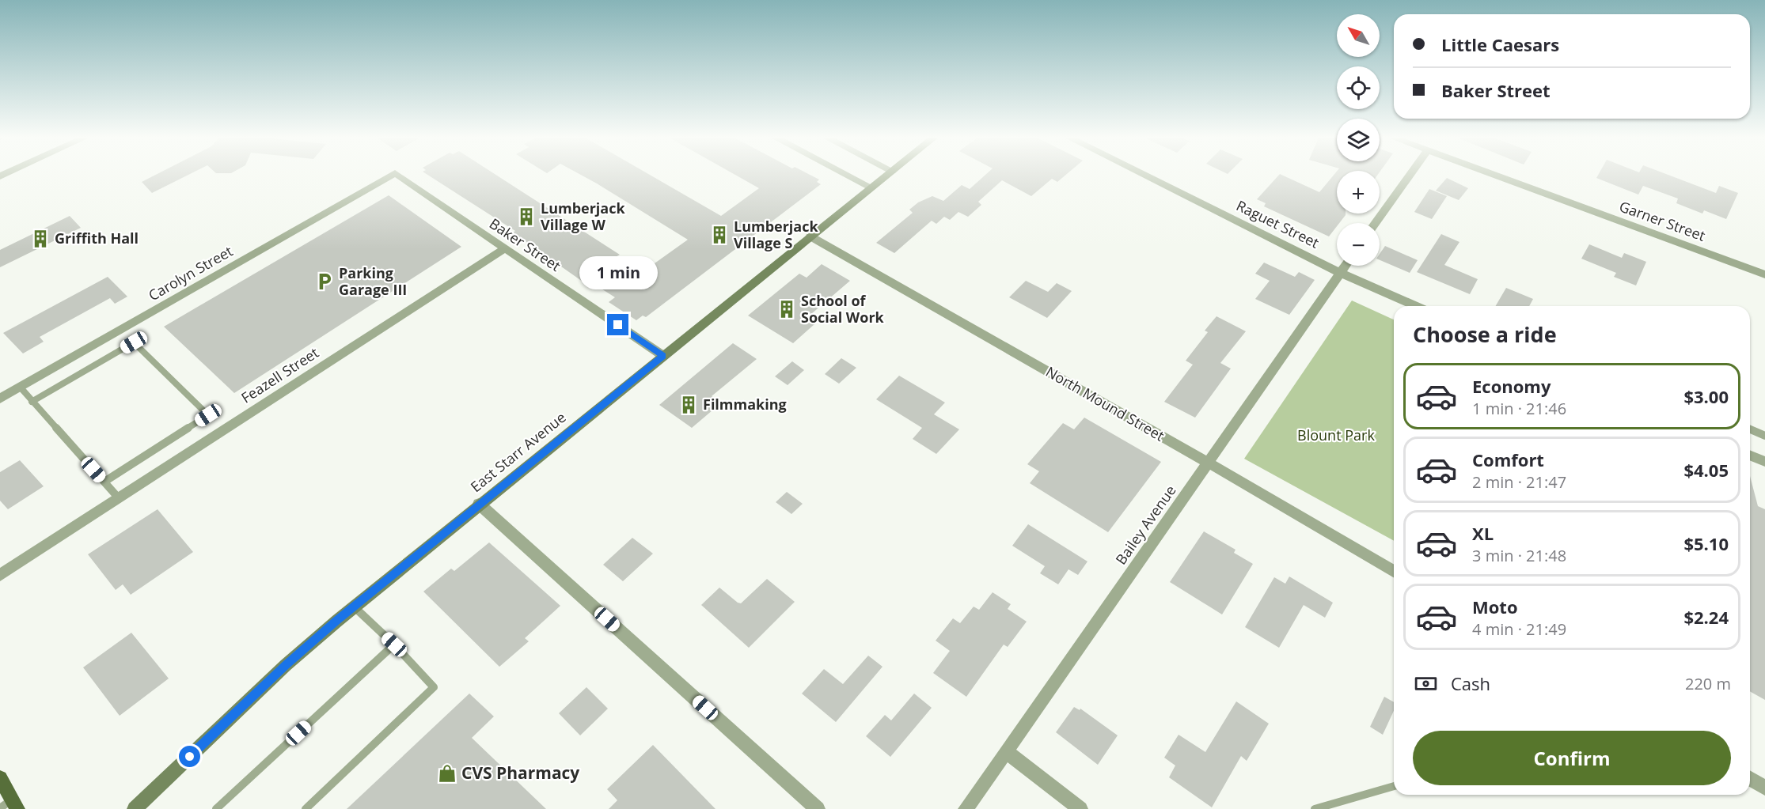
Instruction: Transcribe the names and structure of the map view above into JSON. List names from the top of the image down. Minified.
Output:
{"streets":{"main road":["East Starr Avenue"],"street":["Garner Street","Raguet Street","Baker Street","Carolyn Street","Feazell Street","North Mound Street","Bailey Avenue"]},"crossings":[["Raguet Street","Bailey Avenue"],["Baker Street","Feazell Street"],["Baker Street","East Starr Avenue"],["North Mound Street","East Starr Avenue"],["North Mound Street","Bailey Avenue"]],"parks":["Blount Park"],"places":{"building":["Lumberjack Village W","Lumberjack Village S","Griffith Hall","School of Social Work","Filmmaking"],"parking":["Parking Garage III"],"shop":["CVS Pharmacy"]},"north":"top left","page":{"map_buttons":["+","−"],"banner":["Little Caesars","Baker Street"],"bubble":"1 min","heading":"Choose a ride","list":[{"name":"Economy","note":"1 min · 21:46","value":"$3.00"},{"name":"Comfort","note":"2 min · 21:47","value":"$4.05"},{"name":"XL","note":"3 min · 21:48","value":"$5.10"},{"name":"Moto","note":"4 min · 21:49","value":"$2.24"}],"pay":["Cash","220 m"],"buttons":"Confirm"}}
